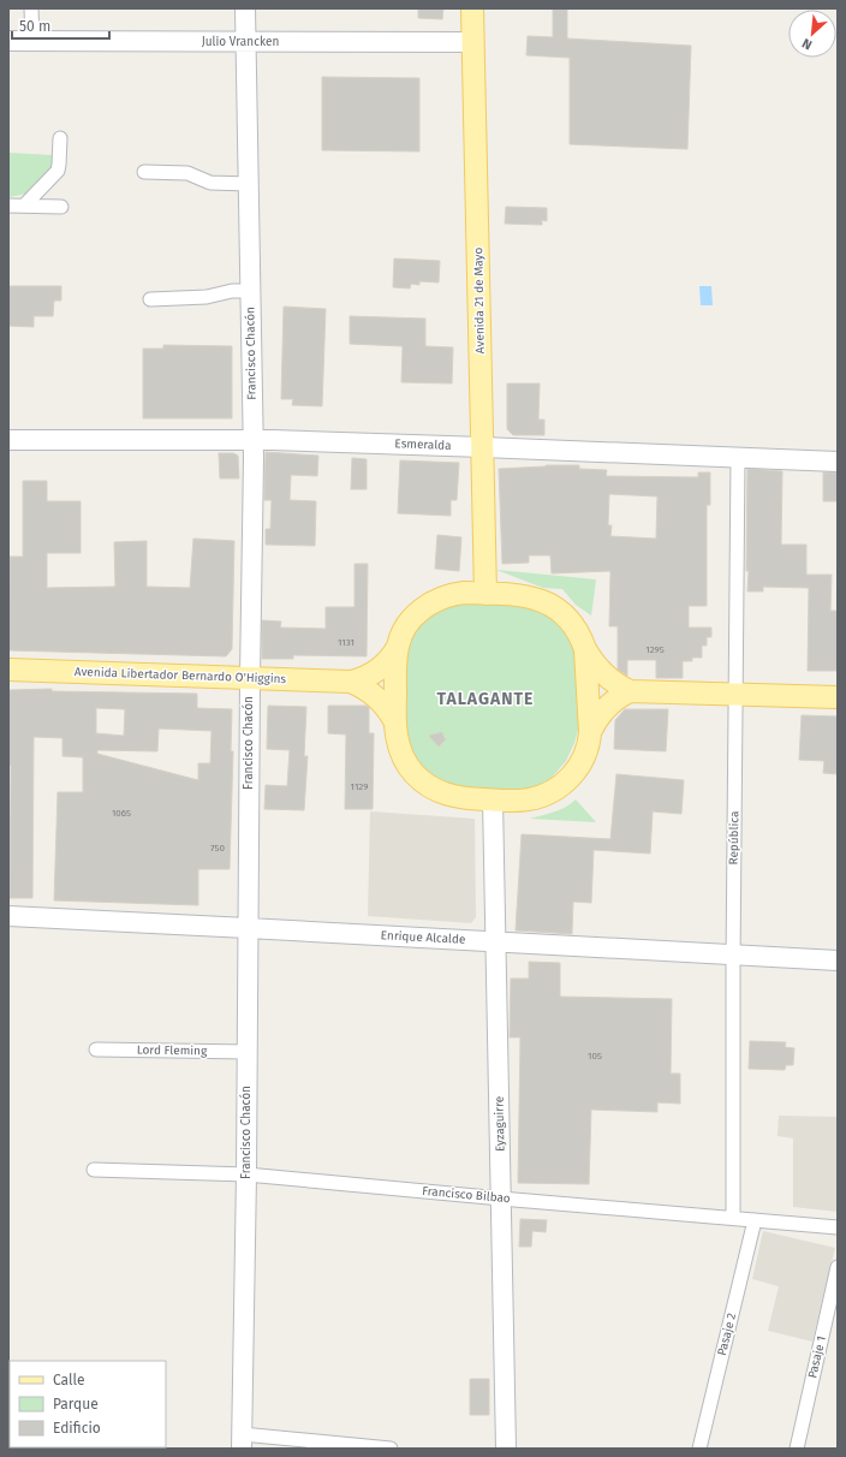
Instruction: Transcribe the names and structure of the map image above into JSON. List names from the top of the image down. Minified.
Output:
{"streets":{"main road":["Avenida 21 de Mayo","Avenida Libertador Bernardo O'Higgins"],"street":["Julio Vrancken","Francisco Chacón","Esmeralda","República","Enrique Alcalde","Lord Fleming","Eyzaguirre","Francisco Bilbao","Pasaje 2","Pasaje 1"]},"crossings":[["Julio Vrancken","Avenida 21 de Mayo"],["Julio Vrancken","Francisco Chacón"],["Avenida 21 de Mayo","Esmeralda"],["Francisco Chacón","Esmeralda"],["Francisco Chacón","Avenida Libertador Bernardo O'Higgins"],["Francisco Chacón","Enrique Alcalde"],["Francisco Chacón","Lord Fleming"],["Francisco Chacón","Francisco Bilbao"],["Esmeralda","República"],["República","Enrique Alcalde"],["República","Francisco Bilbao"],["Enrique Alcalde","Eyzaguirre"],["Eyzaguirre","Francisco Bilbao"],["Francisco Bilbao","Pasaje 2"]],"districts":["TALAGANTE"],"house_numbers":["1131","1295","1129","1065","750","105"],"legend":["Calle","Parque","Edificio"],"scale_bar":"50 m","north":"bottom left"}
